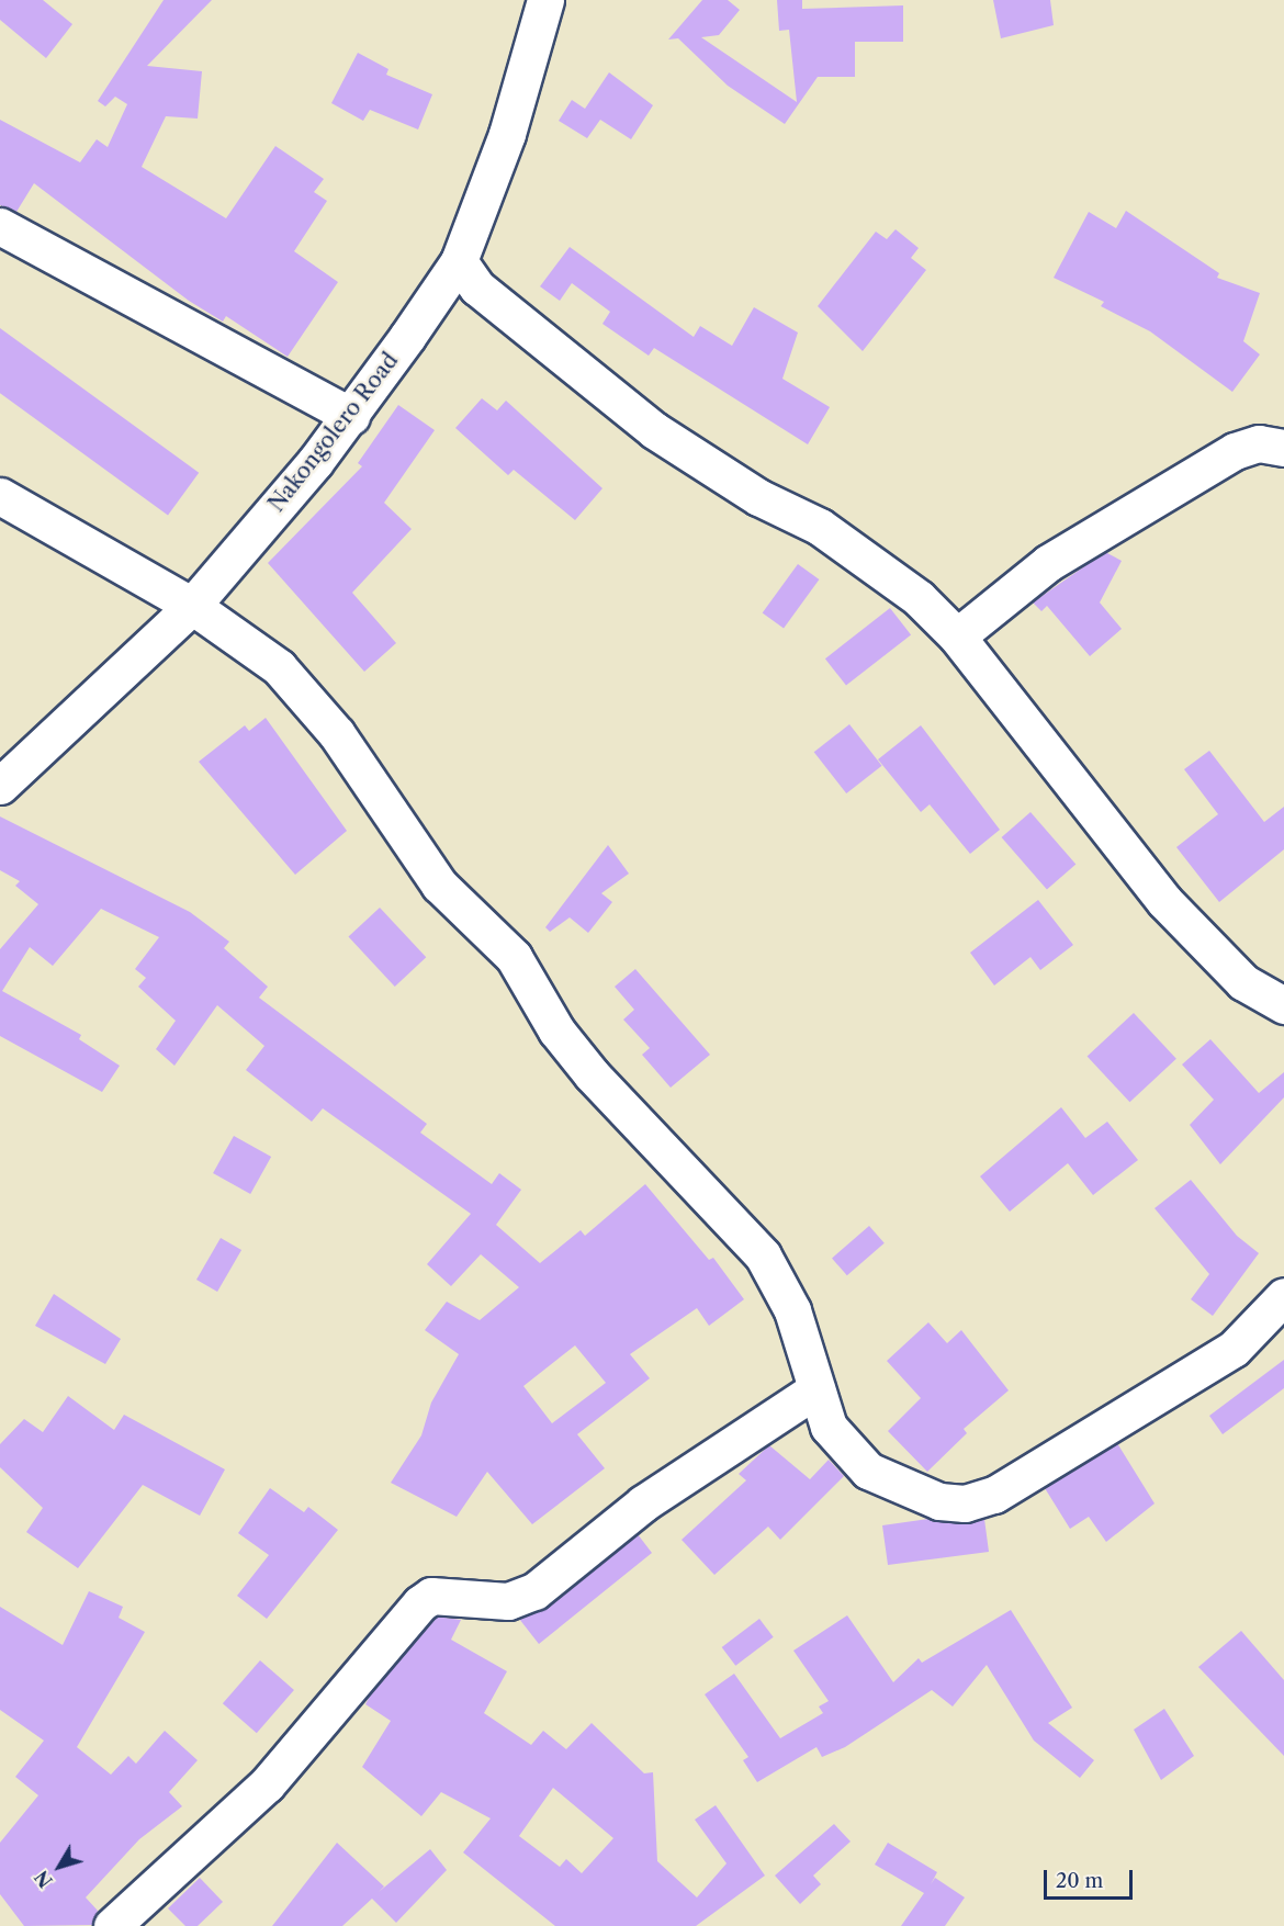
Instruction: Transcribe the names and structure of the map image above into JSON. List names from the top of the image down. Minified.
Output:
{"streets":{"street":["Nakongolero Road"]},"scale_bar":"20 m","north":"bottom left"}
